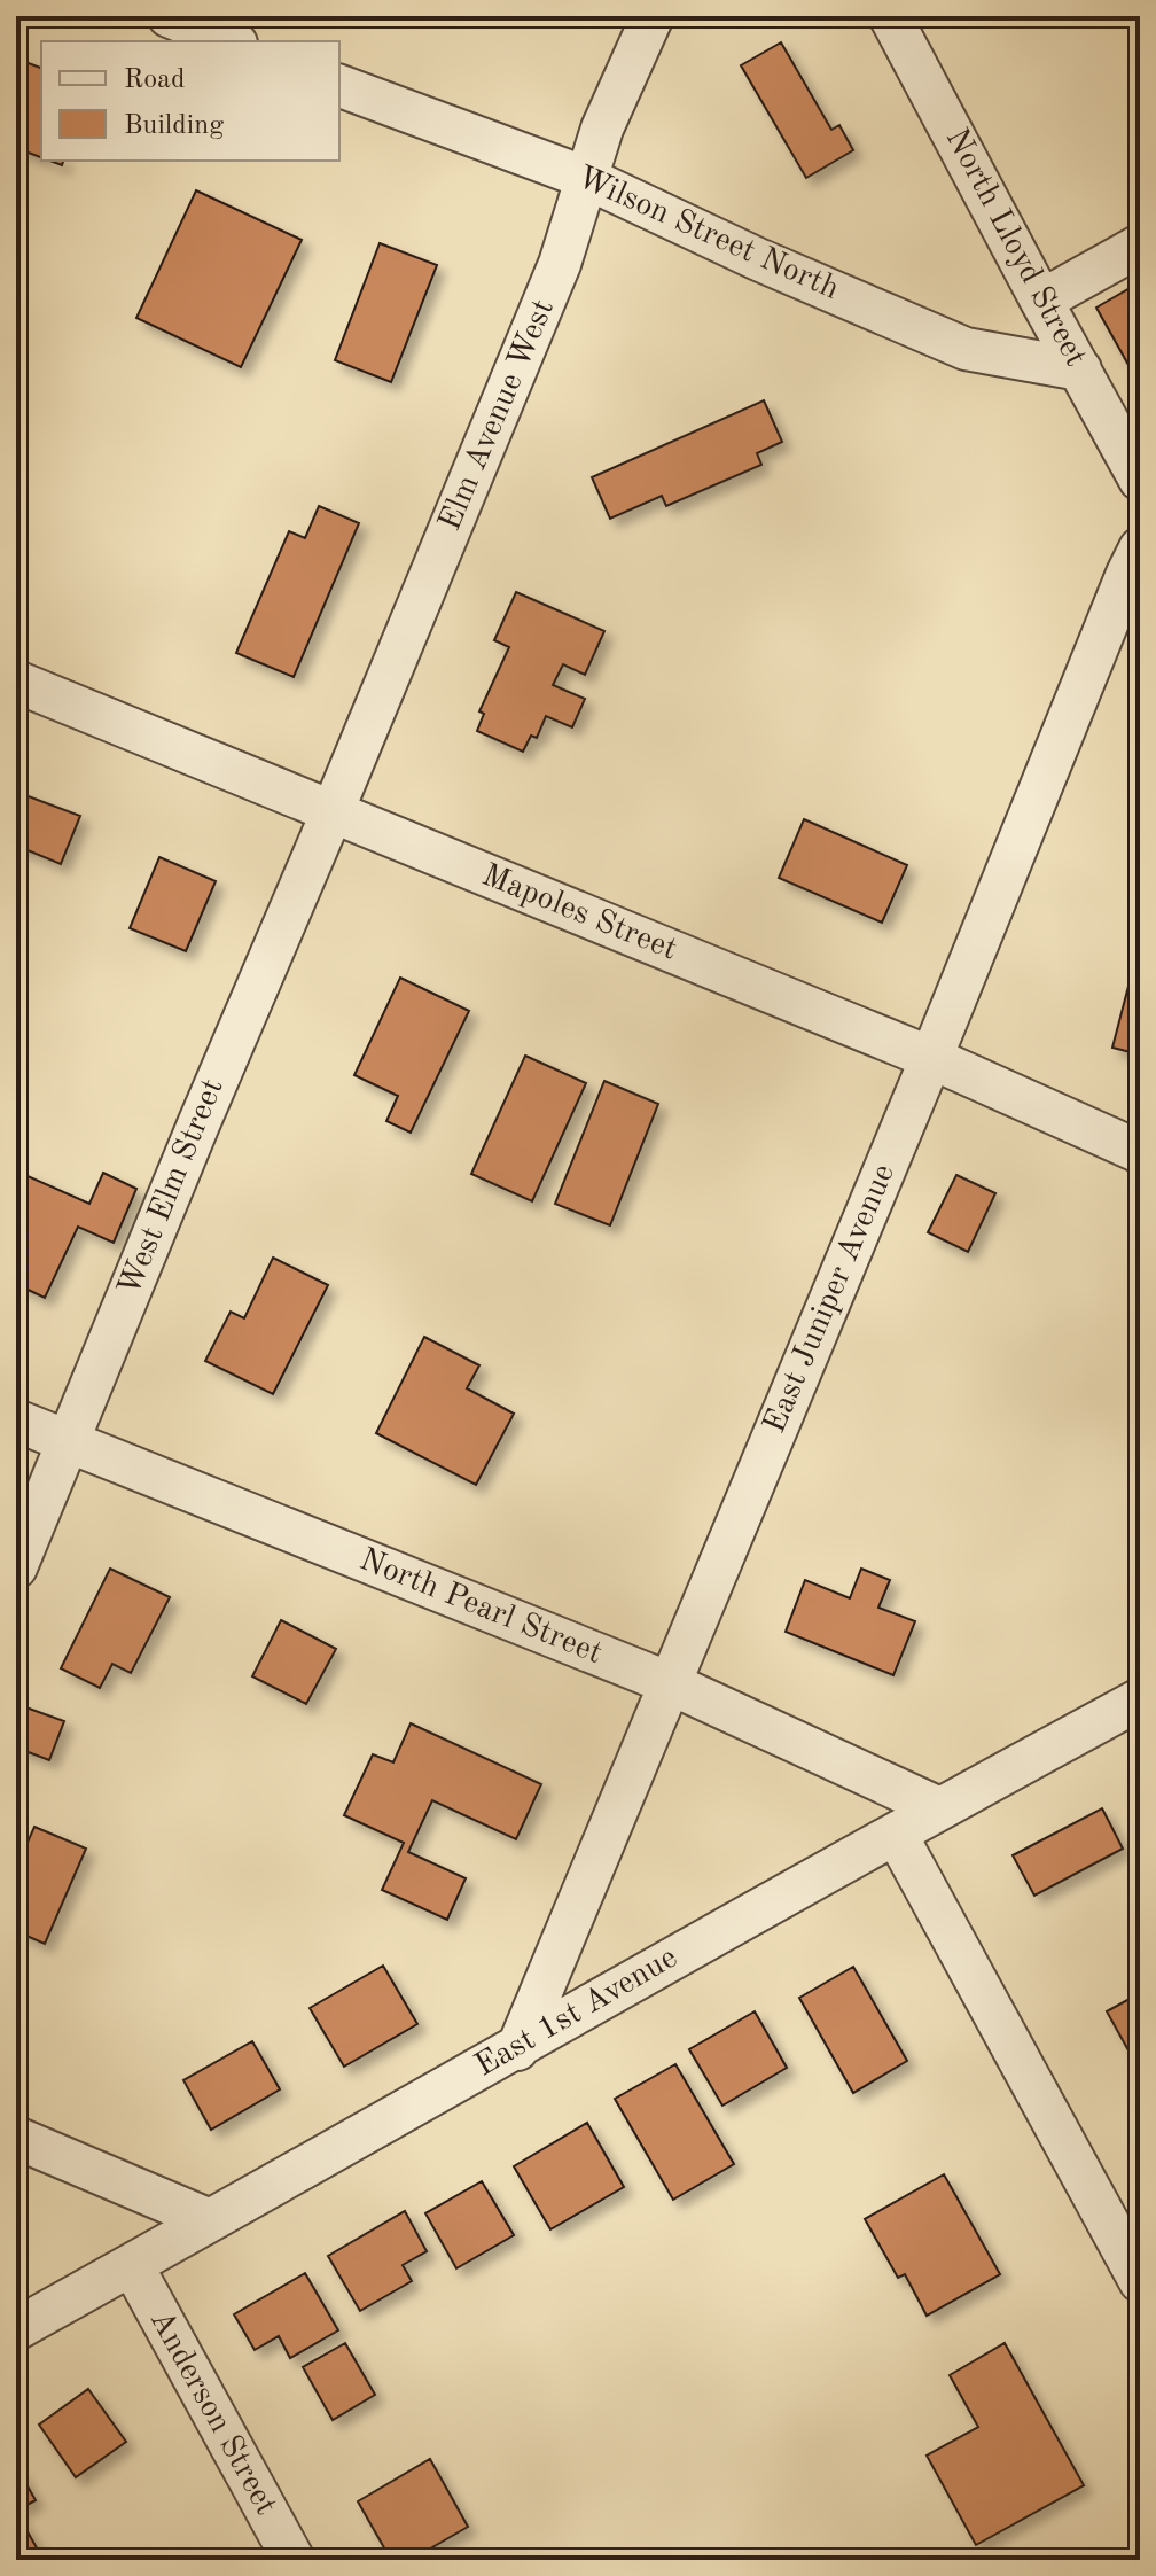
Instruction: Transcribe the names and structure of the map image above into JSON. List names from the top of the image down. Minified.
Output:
{"streets":{"street":["Wilson Street North","North Lloyd Street","Elm Avenue West","Mapoles Street","West Elm Street","East Juniper Avenue","North Pearl Street","East 1st Avenue","Anderson Street"]},"crossings":[["Wilson Street North","North Lloyd Street"],["Wilson Street North","Elm Avenue West"],["Elm Avenue West","Mapoles Street"],["Elm Avenue West","West Elm Street"],["Mapoles Street","West Elm Street"],["Mapoles Street","East Juniper Avenue"],["West Elm Street","North Pearl Street"],["East Juniper Avenue","North Pearl Street"],["East Juniper Avenue","East 1st Avenue"],["North Pearl Street","East 1st Avenue"],["East 1st Avenue","Anderson Street"]],"legend":["Road","Building"]}
